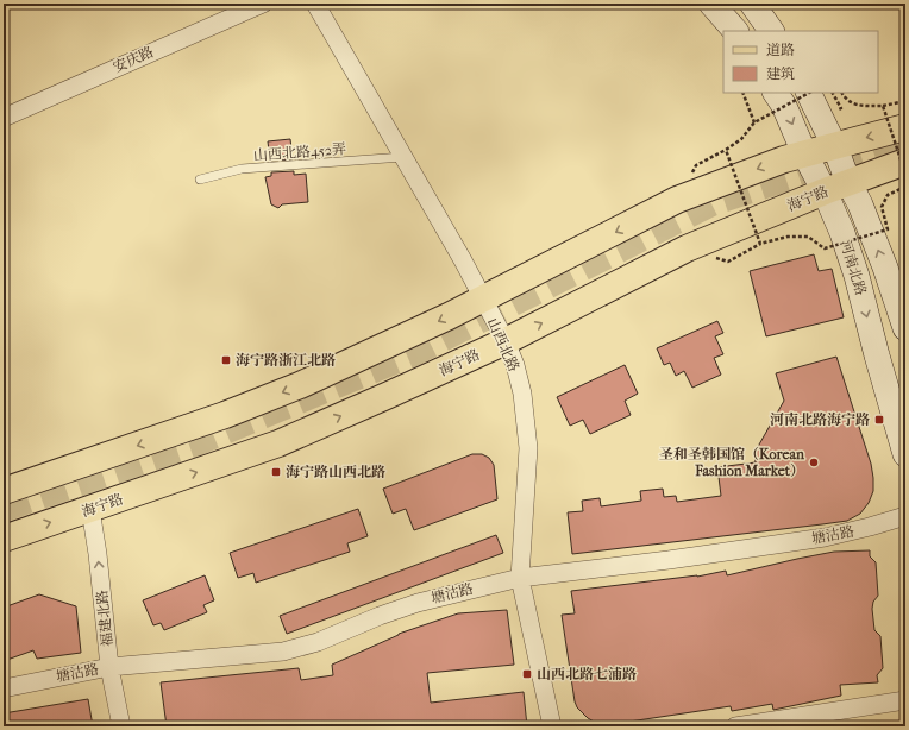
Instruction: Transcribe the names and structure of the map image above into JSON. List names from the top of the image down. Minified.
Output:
{"streets":{"main road":["海宁路","河南北路"],"street":["安庆路","山西北路","塘沽路","福建北路"],"lane":["山西北路452弄"]},"crossings":[["山西北路452弄","山西北路"],["海宁路","河南北路"],["海宁路","山西北路"],["海宁路","福建北路"],["山西北路","塘沽路"],["塘沽路","福建北路"]],"one_way":["福建北路"],"places":{"transit":["海宁路浙江北路","河南北路海宁路","海宁路山西北路","山西北路七浦路"],"other":["圣和圣韩国馆（Korean Fashion Market）"]},"legend":["道路","建筑"]}
